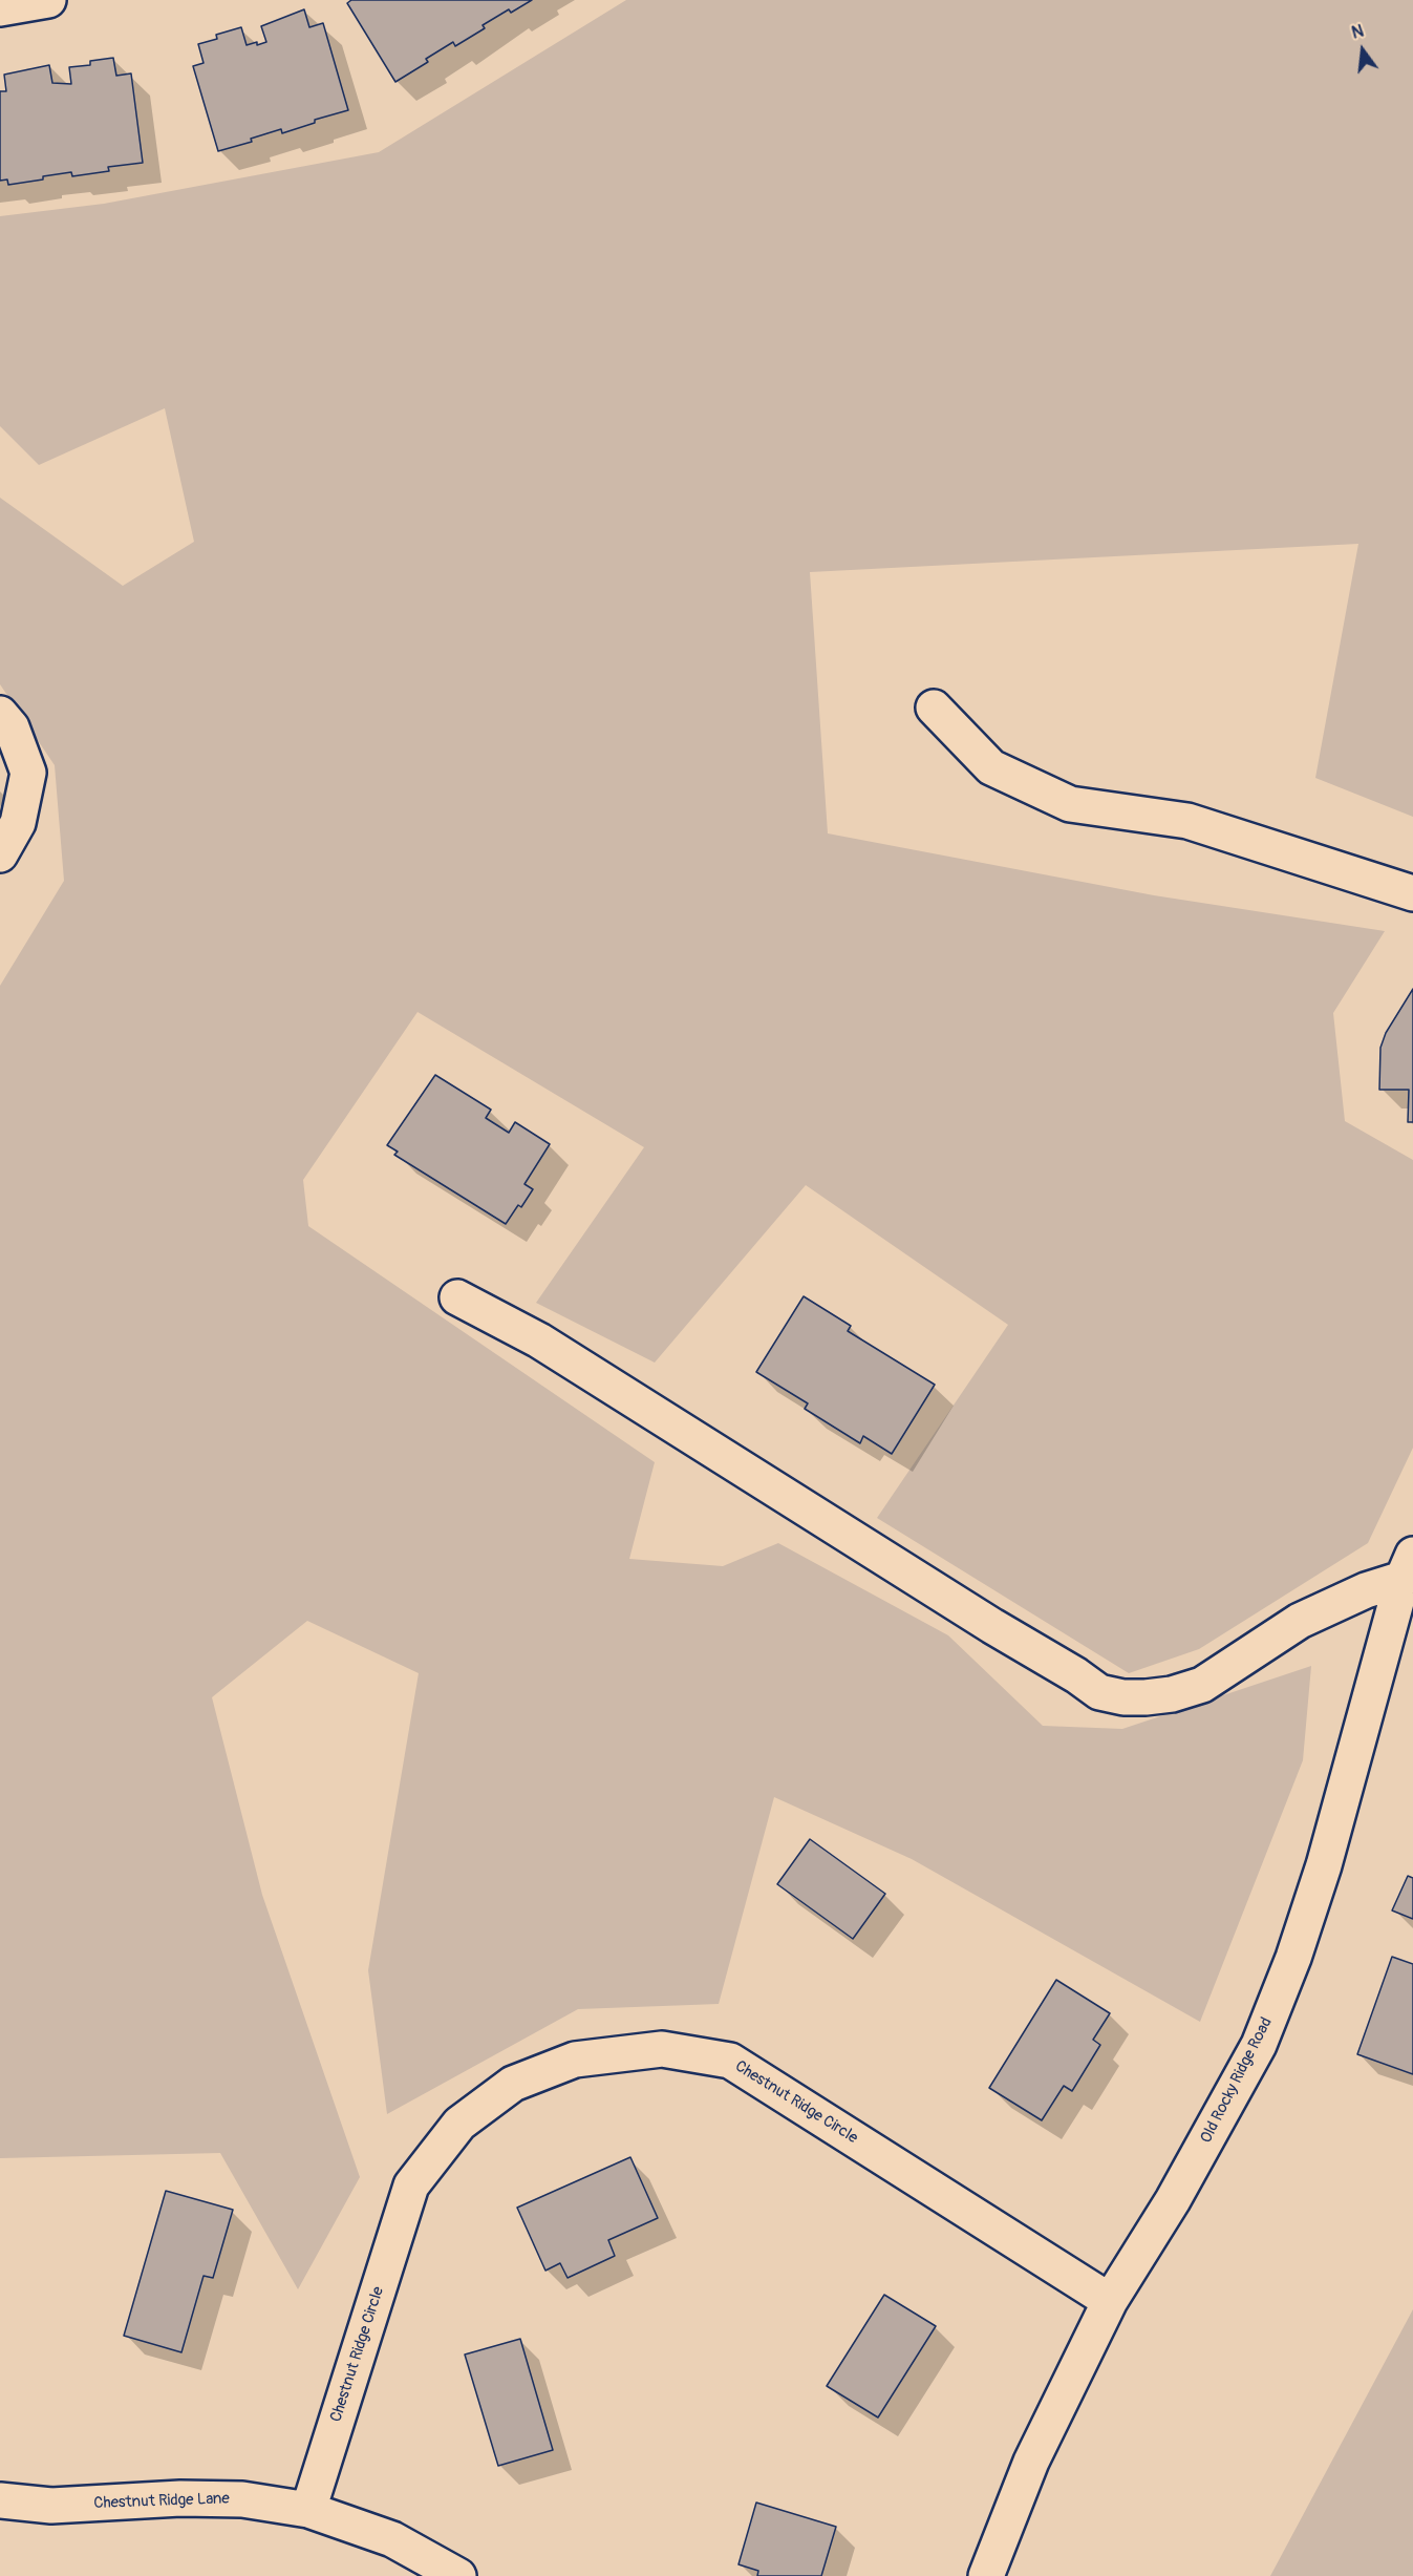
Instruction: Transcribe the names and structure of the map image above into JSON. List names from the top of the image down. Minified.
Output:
{"streets":{"street":["Old Rocky Ridge Road","Chestnut Ridge Circle","Chestnut Ridge Lane"]},"crossings":[["Old Rocky Ridge Road","Chestnut Ridge Circle"],["Chestnut Ridge Circle","Chestnut Ridge Lane"]],"north":"top"}
